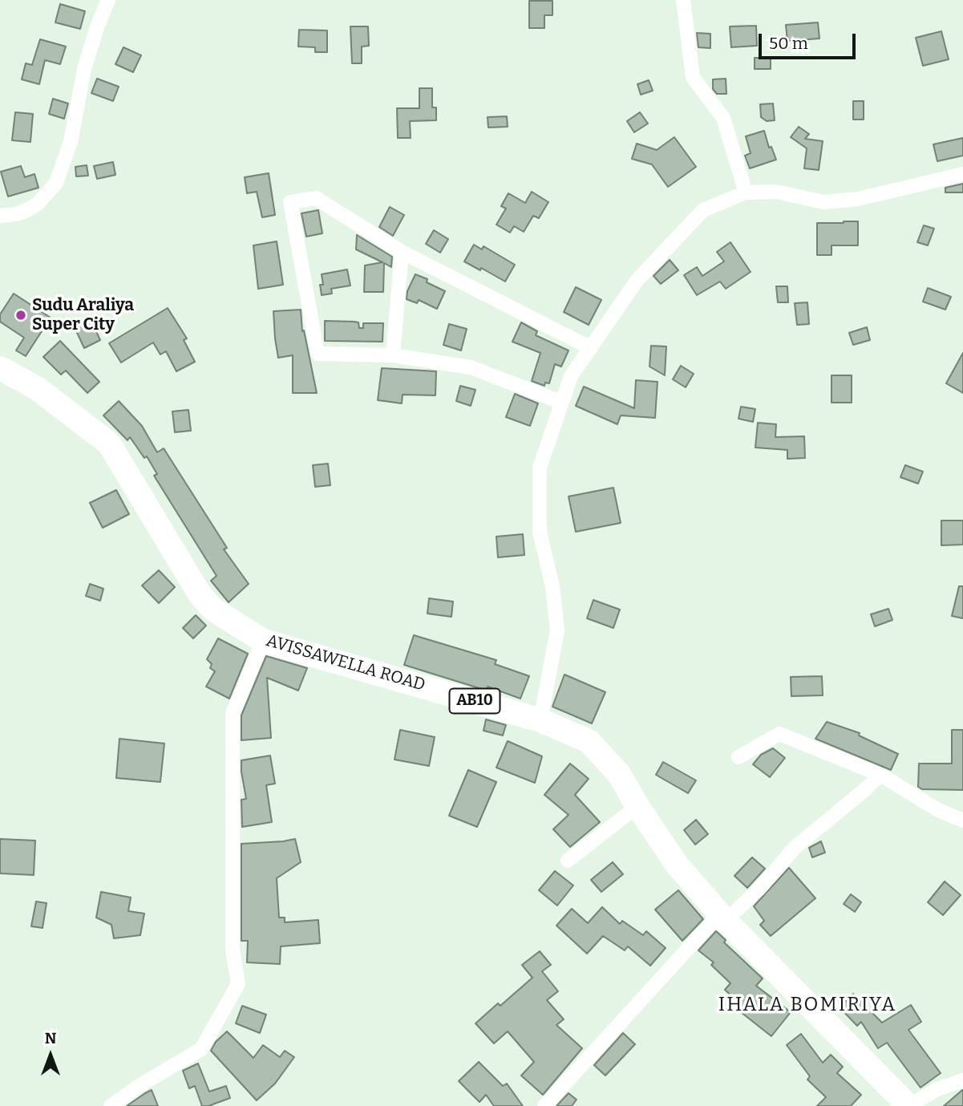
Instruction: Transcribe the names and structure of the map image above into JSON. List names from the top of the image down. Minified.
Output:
{"streets":{"main road":["AVISSAWELLA ROAD","AB10"]},"districts":["IHALA BOMIRIYA"],"places":["Sudu Araliya Super City"],"scale_bar":"50 m","north":"top"}
